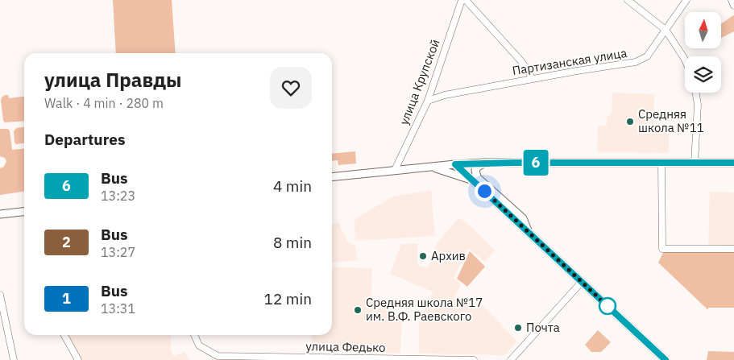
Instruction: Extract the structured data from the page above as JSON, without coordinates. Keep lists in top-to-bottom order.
{
  "streets": {
    "street": ["Партизанская улица", "улица Крупской", "улица Федько"]
  },
  "crossings": [
    ["Партизанская улица", "улица Крупской"]
  ],
  "places": [
    "Средняя школа №11",
    "Архив",
    "Средняя школа №17 им. В.Ф. Раевского",
    "Почта"
  ],
  "lines": ["bus line 6"],
  "north": "top",
  "page": {
    "on_map": "6",
    "heading": [
      ["улица Правды", "Walk · 4 min · 280 m"],
      "Departures"
    ],
    "list": [
      {
        "mark": "6",
        "name": "Bus",
        "note": "13:23",
        "value": "4 min"
      },
      {
        "mark": "2",
        "name": "Bus",
        "note": "13:27",
        "value": "8 min"
      },
      {
        "mark": "1",
        "name": "Bus",
        "note": "13:31",
        "value": "12 min"
      }
    ]
  }
}
